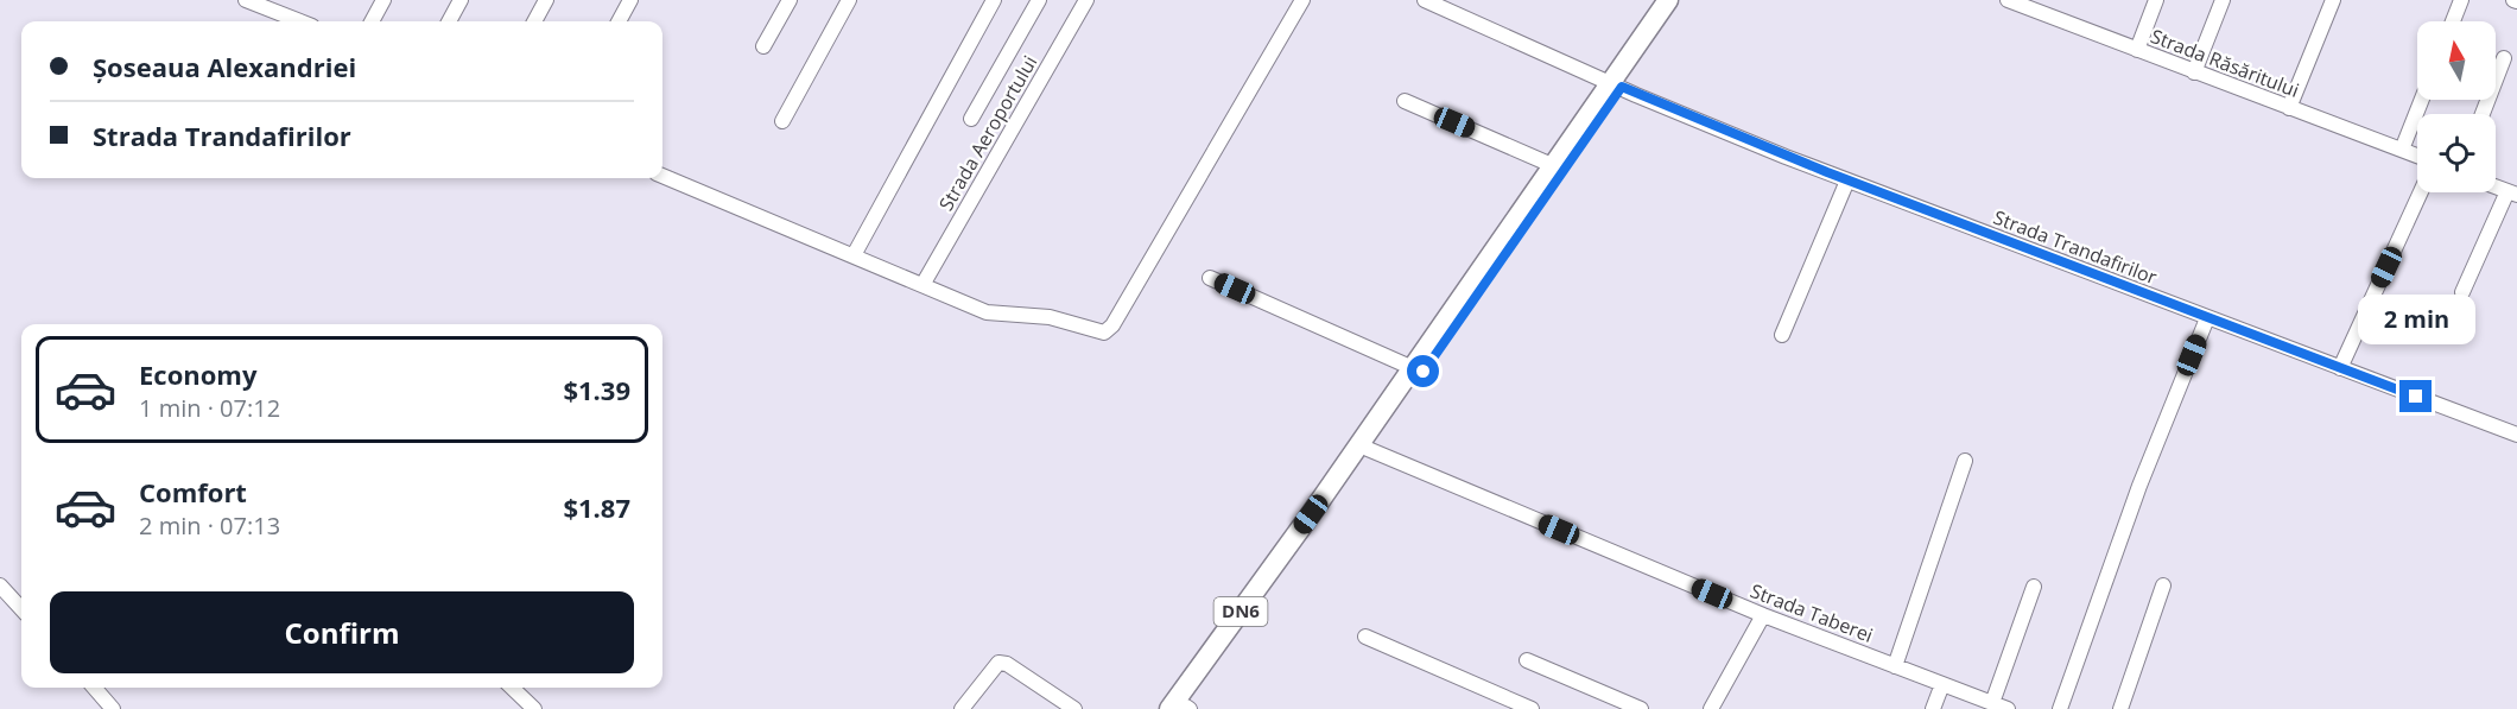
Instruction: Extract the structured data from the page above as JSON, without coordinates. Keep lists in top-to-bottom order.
{
  "streets": {
    "highway": ["DN6"],
    "street": [
      "Strada Răsăritului",
      "Strada Aeroportului",
      "Strada Trandafirilor",
      "Strada Taberei"
    ]
  },
  "crossings": [
    ["Strada Trandafirilor", "DN6"],
    ["DN6", "Strada Taberei"]
  ],
  "north": "top",
  "page": {
    "banner": ["Șoseaua Alexandriei", "Strada Trandafirilor"],
    "bubble": "2 min",
    "list": [
      {
        "name": "Economy",
        "note": "1 min · 07:12",
        "value": "$1.39"
      },
      {
        "name": "Comfort",
        "note": "2 min · 07:13",
        "value": "$1.87"
      }
    ],
    "buttons": "Confirm"
  }
}
